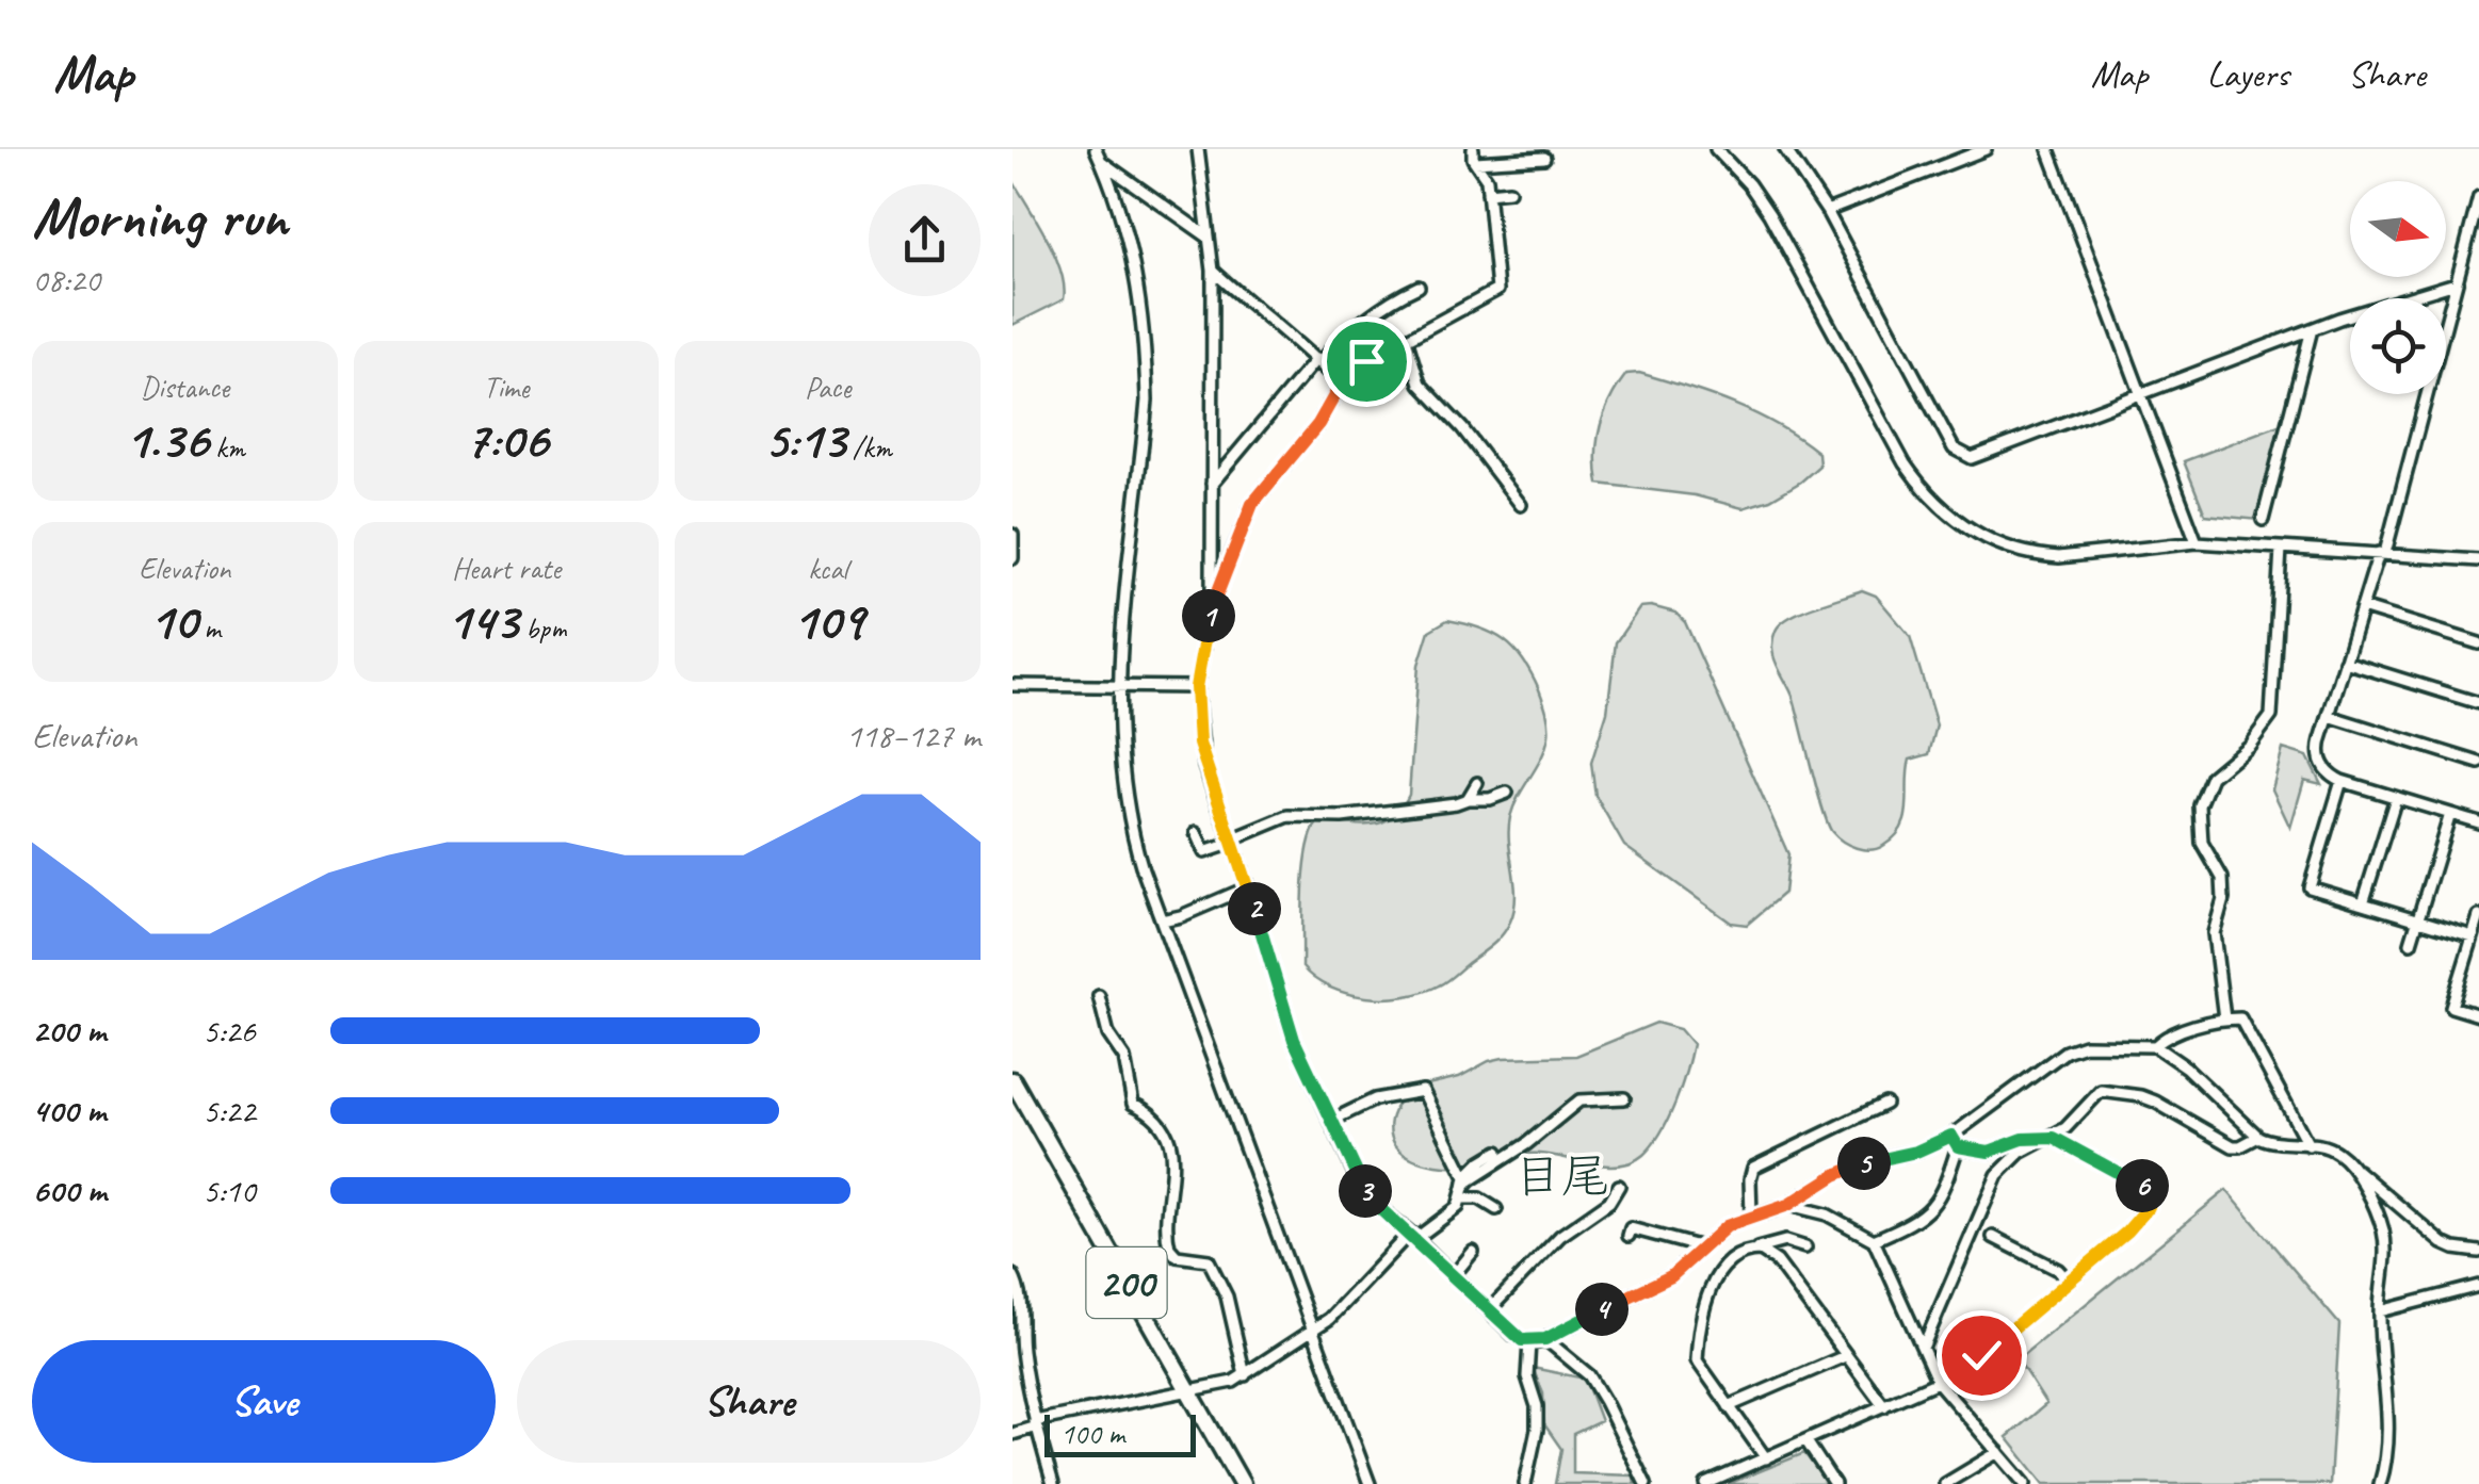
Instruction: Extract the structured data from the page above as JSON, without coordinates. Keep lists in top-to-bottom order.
{
  "streets": {
    "highway": ["200"]
  },
  "districts": ["目尾"],
  "scale_bar": "100 m",
  "north": "right",
  "page": {
    "header": "Map",
    "nav": ["Map", "Layers", "Share"],
    "heading": ["Morning run", "08:20"],
    "stats": [
      ["Distance", "1.36 km"],
      ["Time", "7:06"],
      ["Pace", "5:13 /km"],
      ["Elevation", "10 m"],
      ["Heart rate", "143 bpm"],
      ["kcal", "109"]
    ],
    "pins": [
      "1",
      "2",
      "5",
      "6",
      "3",
      "4"
    ],
    "chart": ["Elevation", "118–127 m"],
    "list": [
      {
        "name": "200 m",
        "note": "5:26"
      },
      {
        "name": "400 m",
        "note": "5:22"
      },
      {
        "name": "600 m",
        "note": "5:10"
      }
    ],
    "buttons": ["Save", "Share"],
    "scale": "100 m"
  }
}
